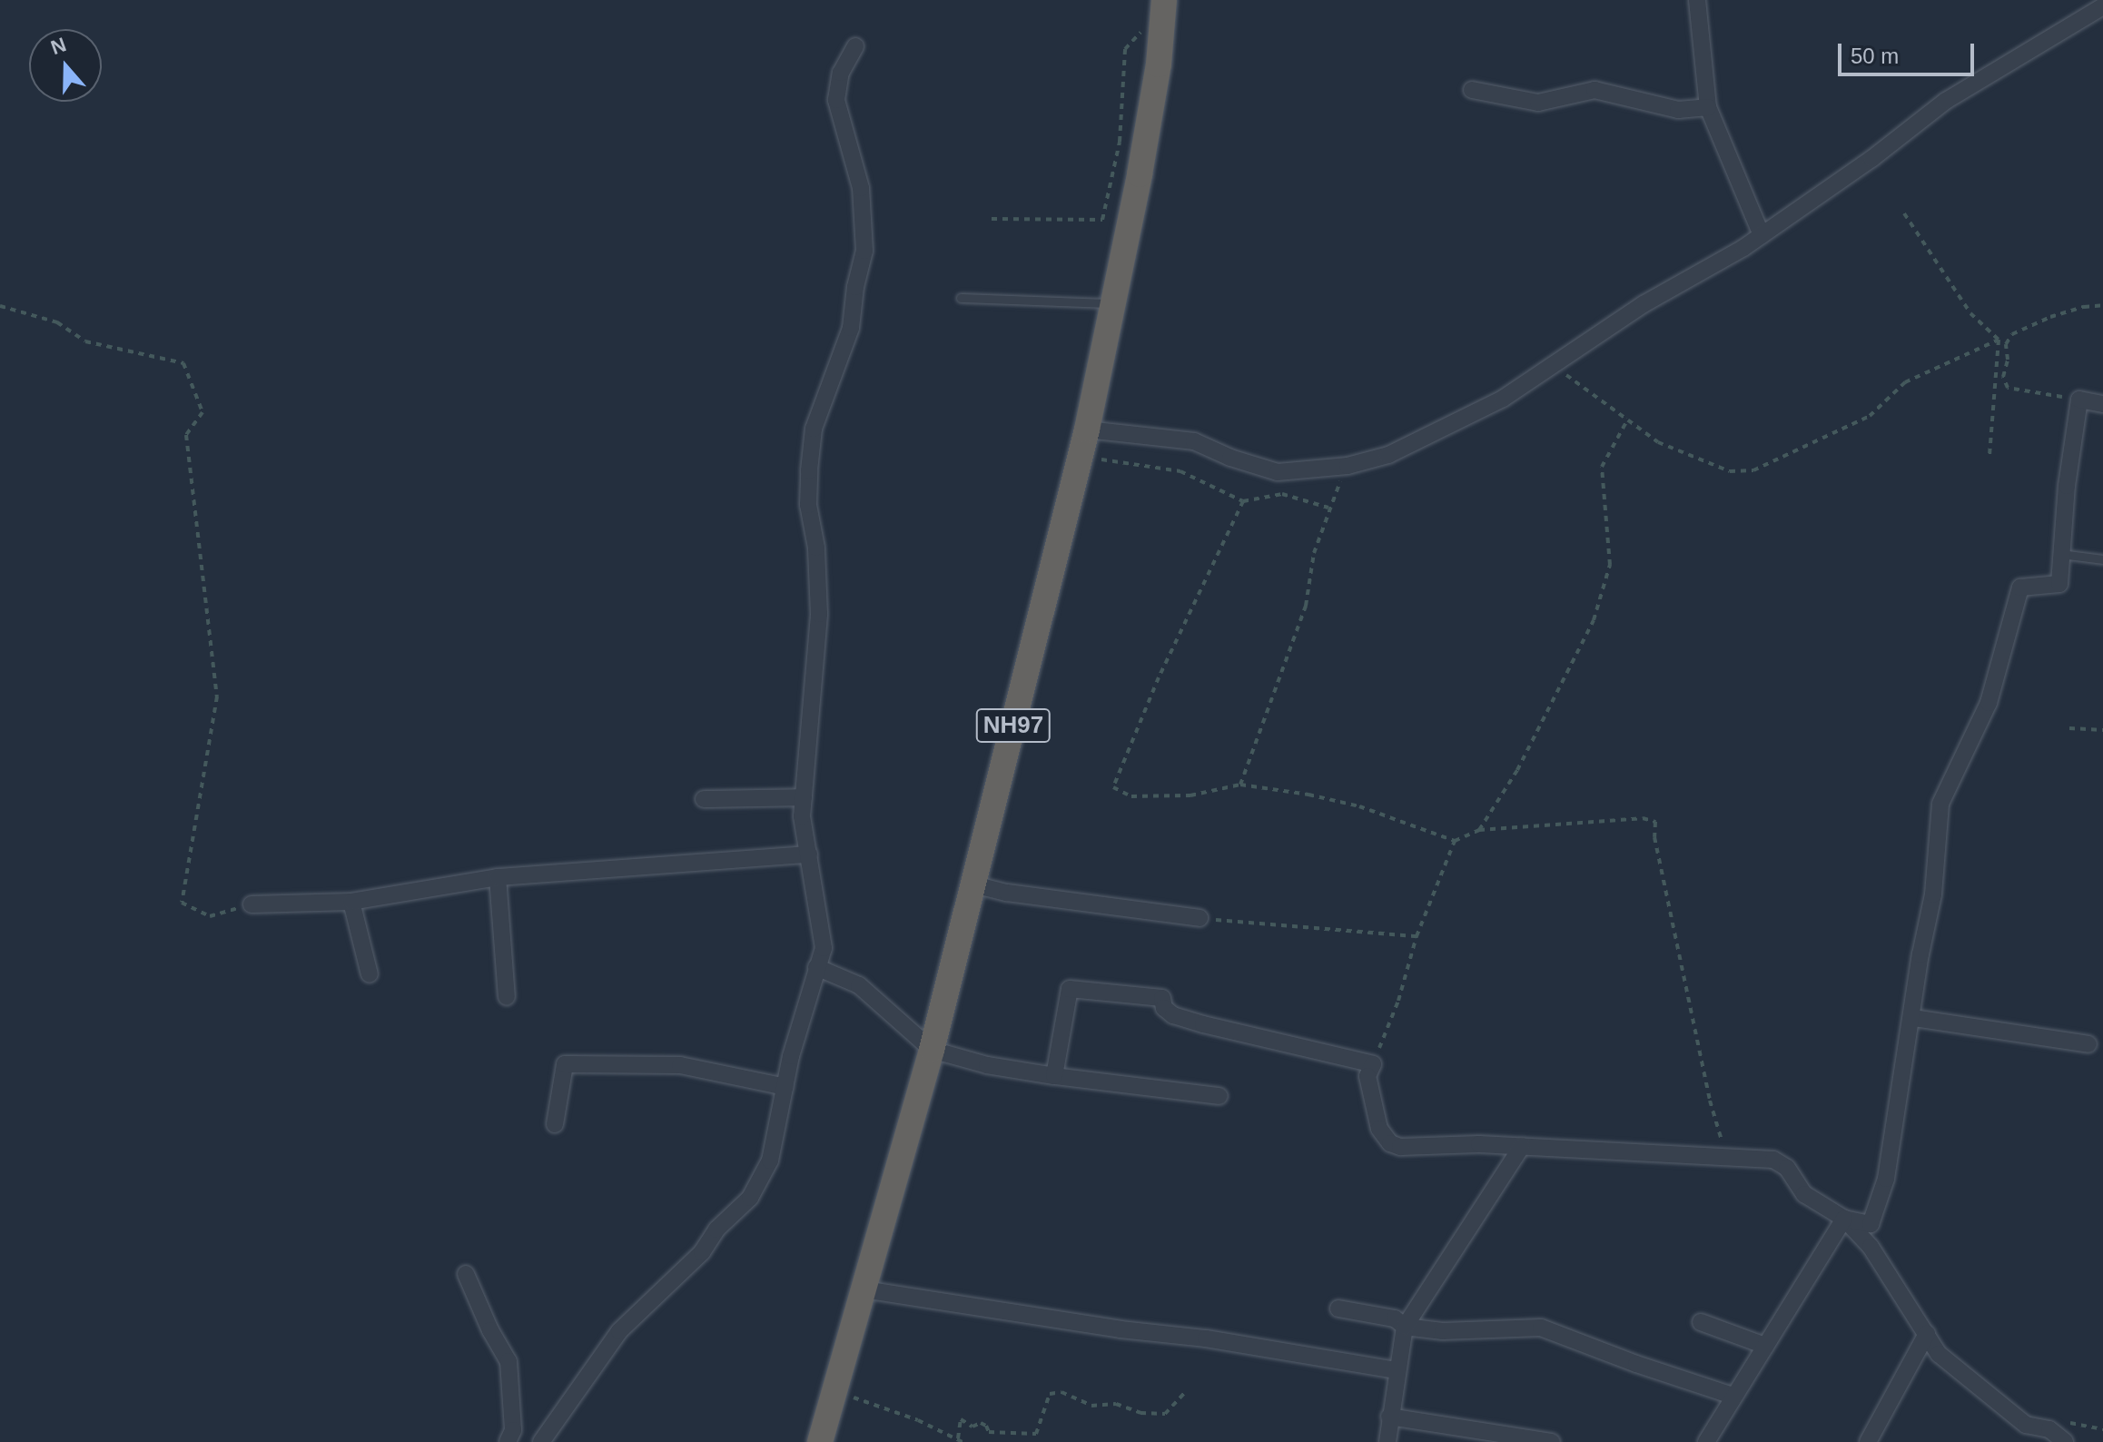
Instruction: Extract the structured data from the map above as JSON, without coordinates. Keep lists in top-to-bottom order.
{
  "streets": {
    "highway": ["NH97"]
  },
  "scale_bar": "50 m",
  "north": "top"
}
